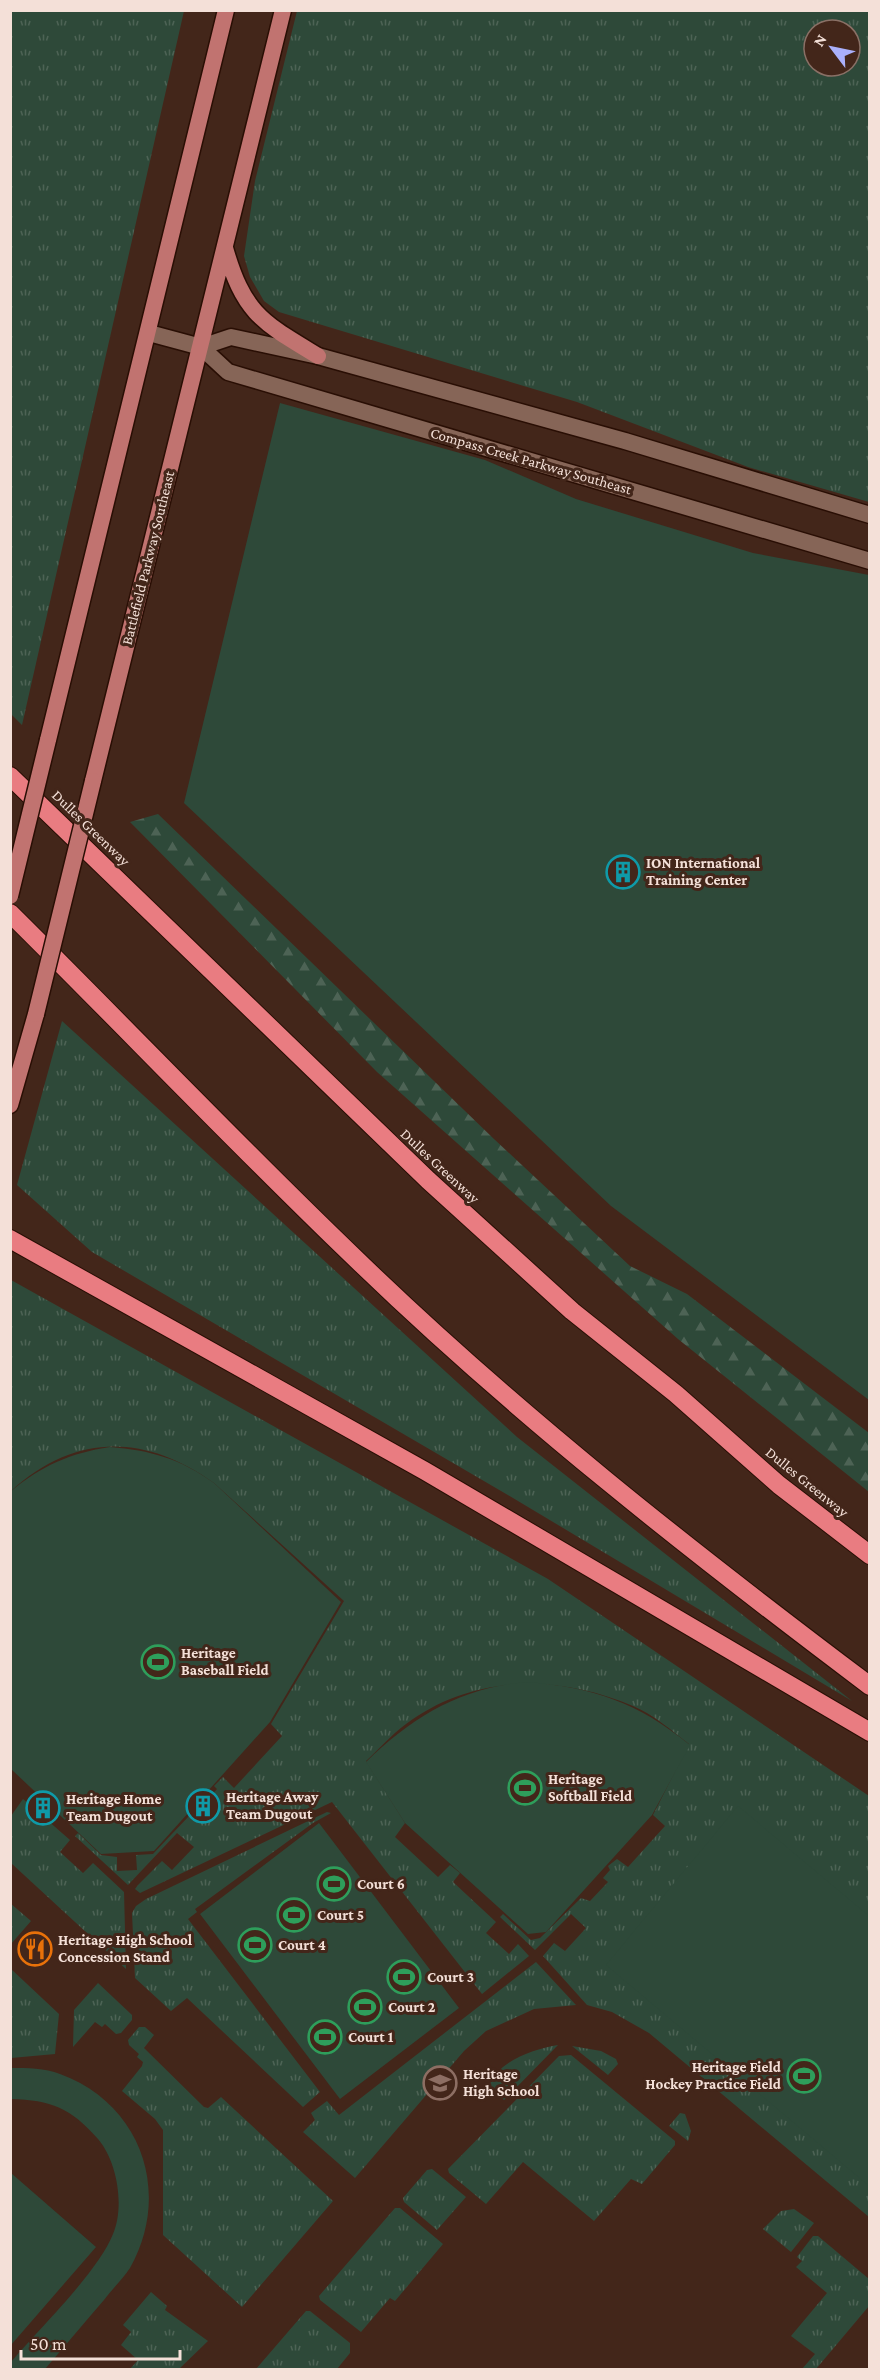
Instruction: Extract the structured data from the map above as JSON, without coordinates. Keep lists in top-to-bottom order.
{
  "streets": {
    "highway": ["Dulles Greenway"],
    "main road": ["Battlefield Parkway Southeast"],
    "street": ["Compass Creek Parkway Southeast"]
  },
  "crossings": [
    ["Compass Creek Parkway Southeast", "Battlefield Parkway Southeast"]
  ],
  "places": {
    "building": ["ION International Training Center", "Heritage Away Team Dugout", "Heritage Home Team Dugout"],
    "sports": [
      "Heritage Baseball Field",
      "Heritage Softball Field",
      "Court 6",
      "Court 5",
      "Court 4",
      "Court 3",
      "Court 2",
      "Court 1",
      "Heritage Field Hockey Practice Field"
    ],
    "restaurant": ["Heritage High School Concession Stand"],
    "school or university": ["Heritage High School"]
  },
  "scale_bar": "50 m",
  "north": "top left"
}
